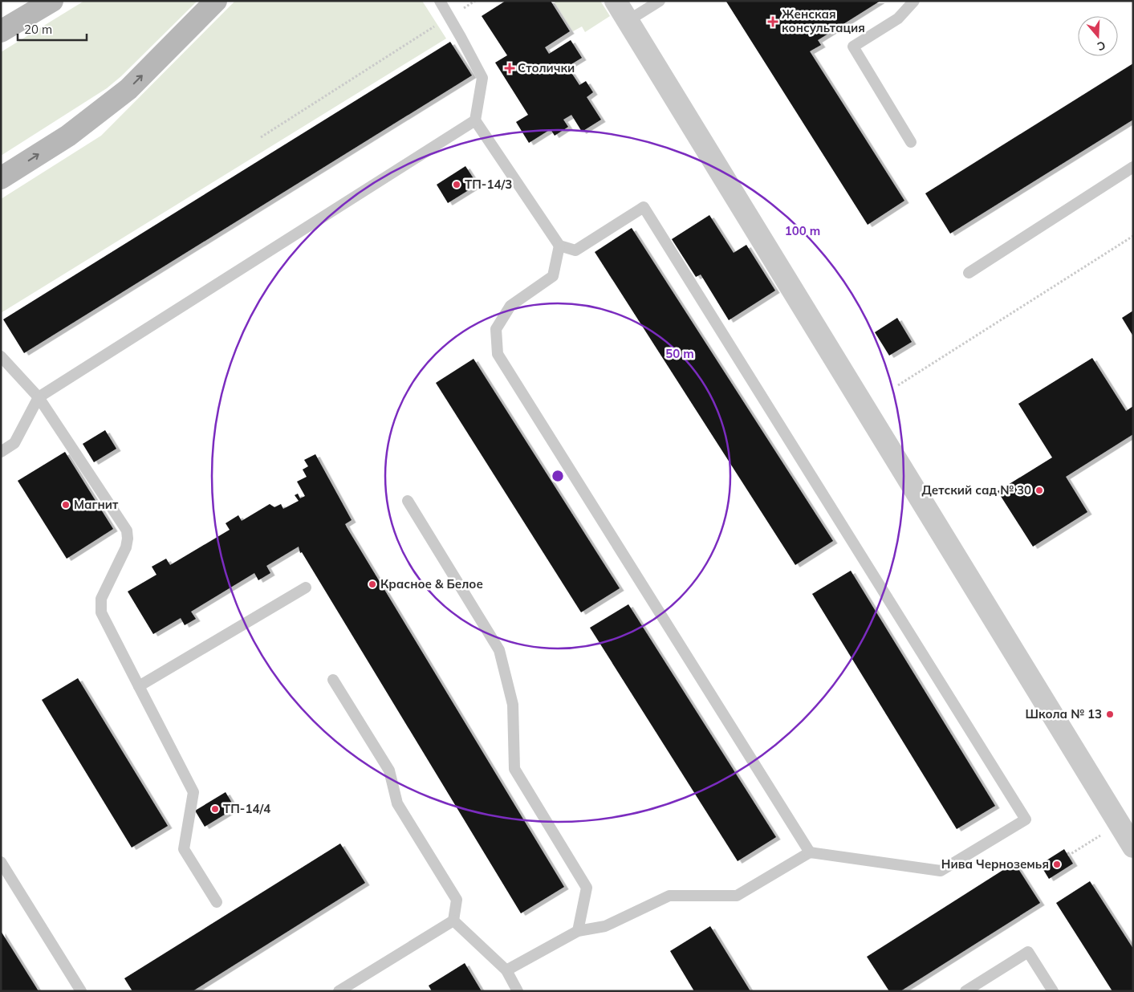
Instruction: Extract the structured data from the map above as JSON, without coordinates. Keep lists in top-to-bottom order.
{
  "places": {
    "health": ["Женская консультация", "Столички"],
    "other": [
      "ТП-14/3",
      "Детский сад № 30",
      "Магнит",
      "Красное & Белое",
      "Школа № 13",
      "ТП-14/4",
      "Нива Черноземья"
    ]
  },
  "scale_bar": "20 m",
  "north": "bottom",
  "rings": ["100 m", "50 m"]
}
